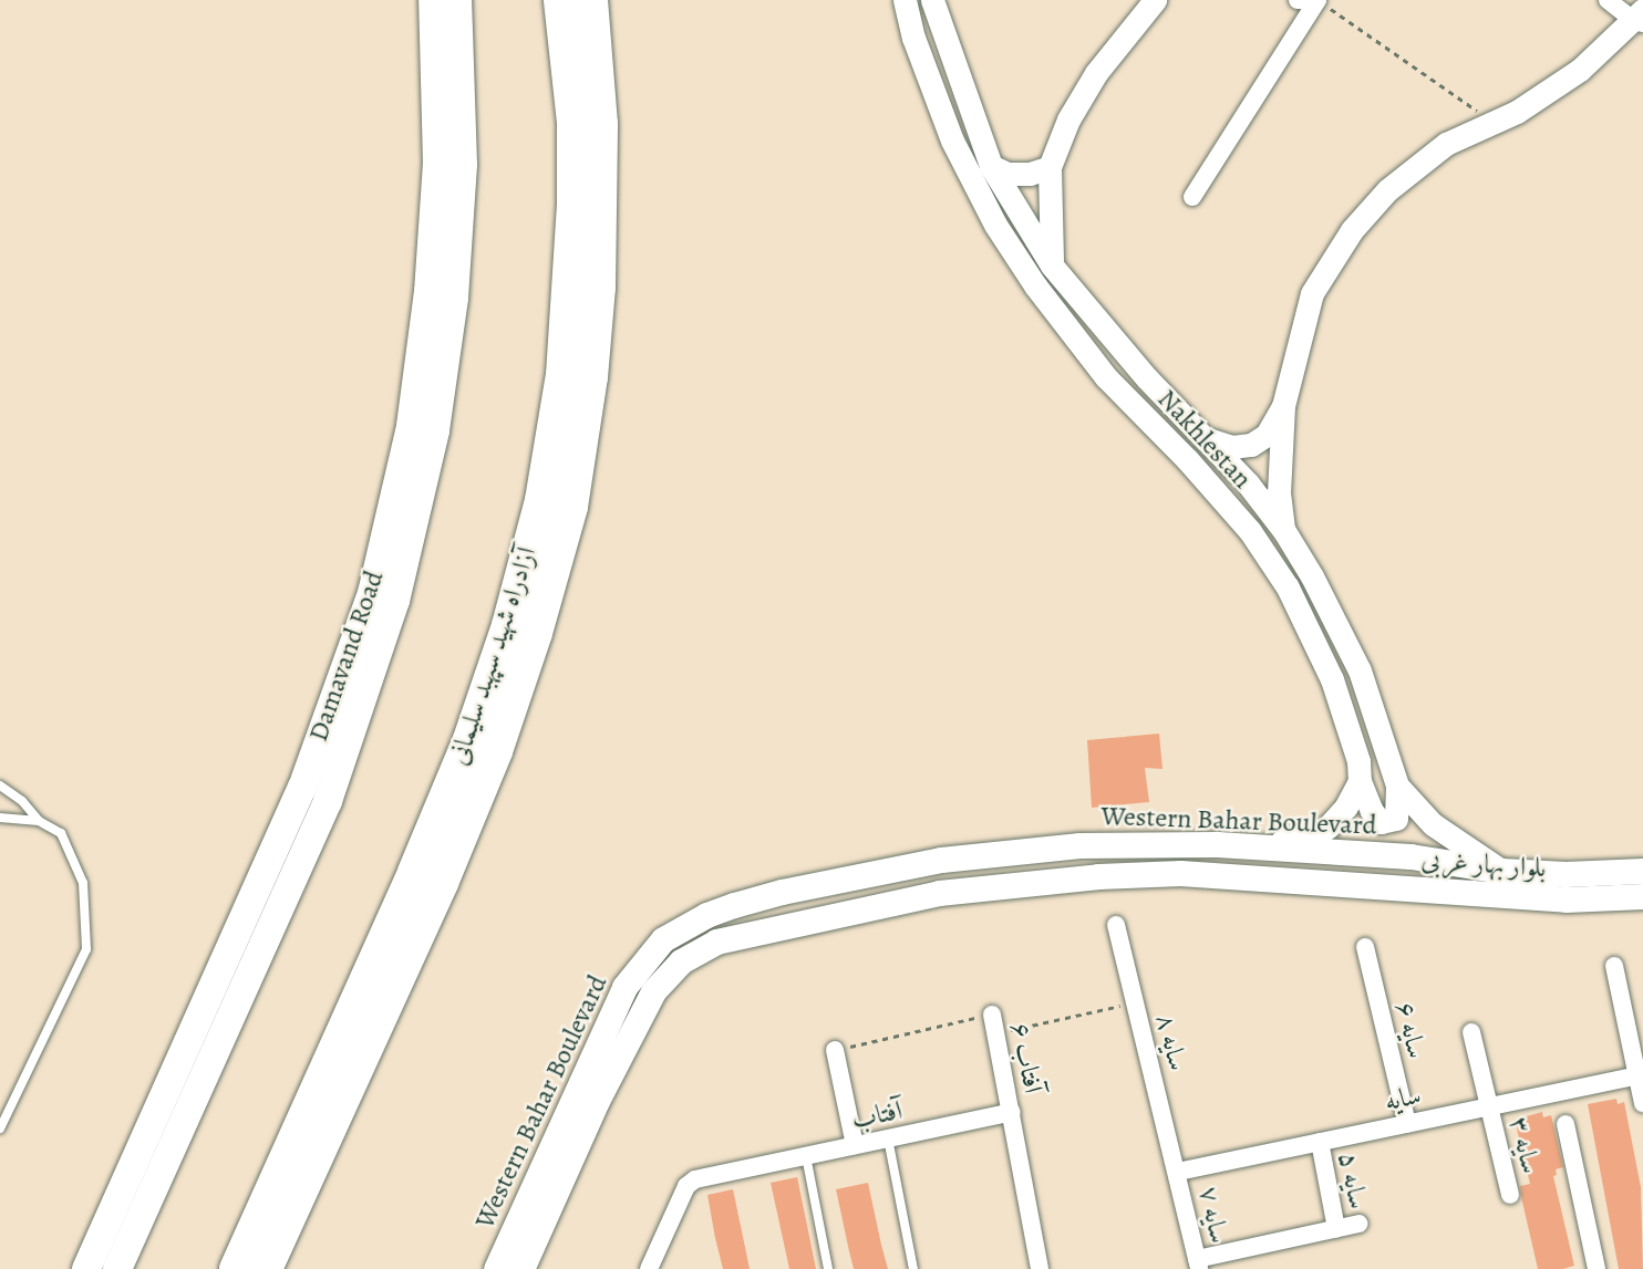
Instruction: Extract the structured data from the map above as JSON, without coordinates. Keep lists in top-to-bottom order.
{
  "streets": {
    "highway": ["Damavand Road", "آزادراه شهید سپهبد سلیمانی"],
    "main road": ["Western Bahar Boulevard", "بلوار بهار غربی"],
    "street": [
      "Nakhlestan",
      "سایه ۶",
      "سایه ۸",
      "آفتاب ۶",
      "سایه",
      "آفتاب",
      "سایه ۳",
      "سایه ۵",
      "سایه ۷"
    ]
  },
  "crossings": [
    ["Nakhlestan", "Western Bahar Boulevard"],
    ["Nakhlestan", "بلوار بهار غربی"],
    ["Western Bahar Boulevard", "بلوار بهار غربی"],
    ["سایه ۶", "سایه"],
    ["سایه ۸", "سایه"],
    ["سایه ۸", "سایه ۷"],
    ["آفتاب ۶", "آفتاب"],
    ["سایه", "سایه ۳"],
    ["سایه", "سایه ۵"],
    ["سایه", "سایه ۷"]
  ]
}
